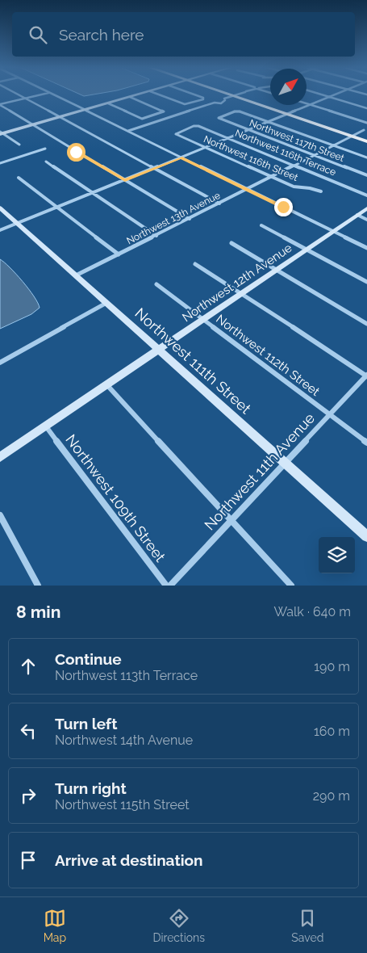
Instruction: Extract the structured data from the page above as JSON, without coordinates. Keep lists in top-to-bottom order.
{
  "streets": {
    "street": [
      "Northwest 117th Street",
      "Northwest 116th Terrace",
      "Northwest 116th Street",
      "Northwest 13th Avenue",
      "Northwest 12th Avenue",
      "Northwest 112th Street",
      "Northwest 111th Street",
      "Northwest 11th Avenue",
      "Northwest 109th Street"
    ]
  },
  "crossings": [
    ["Northwest 117th Street", "Northwest 13th Avenue"],
    ["Northwest 116th Terrace", "Northwest 116th Street"],
    ["Northwest 116th Terrace", "Northwest 13th Avenue"],
    ["Northwest 116th Street", "Northwest 13th Avenue"],
    ["Northwest 13th Avenue", "Northwest 111th Street"],
    ["Northwest 12th Avenue", "Northwest 112th Street"],
    ["Northwest 12th Avenue", "Northwest 111th Street"],
    ["Northwest 12th Avenue", "Northwest 109th Street"],
    ["Northwest 112th Street", "Northwest 11th Avenue"],
    ["Northwest 111th Street", "Northwest 11th Avenue"]
  ],
  "north": "top right",
  "page": {
    "search": "Search here",
    "heading": ["8 min", "Walk · 640 m"],
    "list": [
      ["Continue", "Northwest 113th Terrace", "190 m"],
      ["Turn left", "Northwest 14th Avenue", "160 m"],
      ["Turn right", "Northwest 115th Street", "290 m"],
      "Arrive at destination"
    ],
    "nav": ["Map", "Directions", "Saved"]
  }
}
